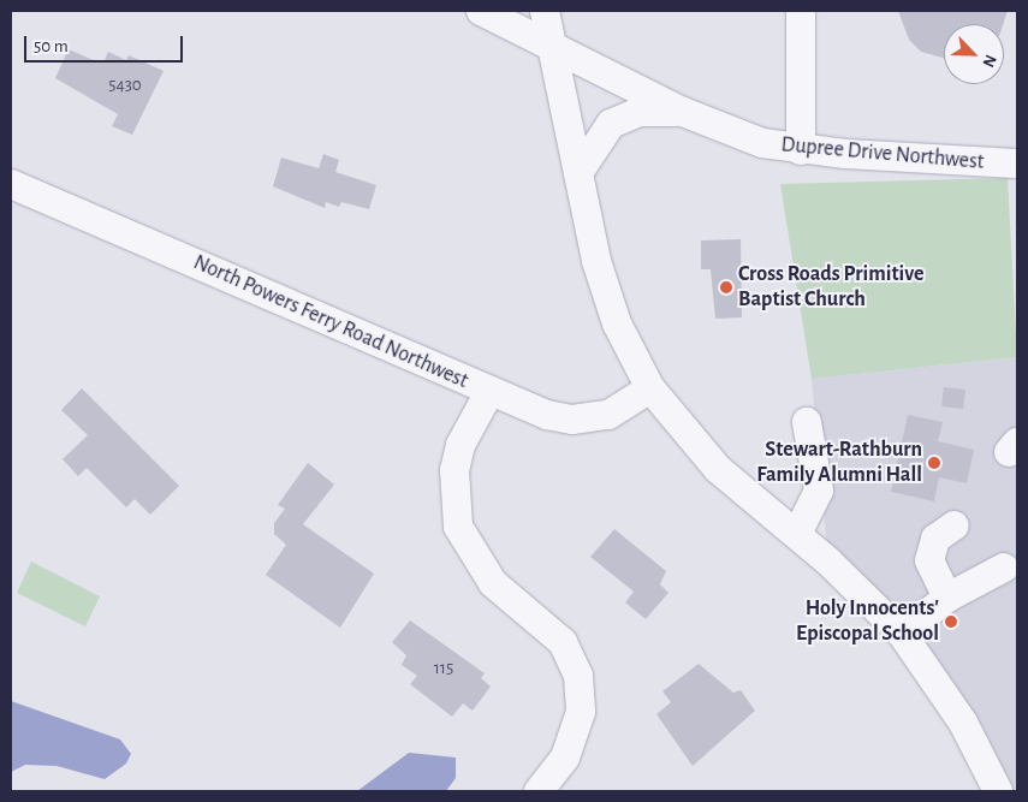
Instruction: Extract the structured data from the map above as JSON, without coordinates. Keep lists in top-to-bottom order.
{
  "streets": {
    "street": ["Dupree Drive Northwest", "North Powers Ferry Road Northwest"]
  },
  "places": ["Cross Roads Primitive Baptist Church", "Stewart-Rathburn Family Alumni Hall", "Holy Innocents' Episcopal School"],
  "house_numbers": ["5430", "115"],
  "scale_bar": "50 m",
  "north": "bottom right"
}
